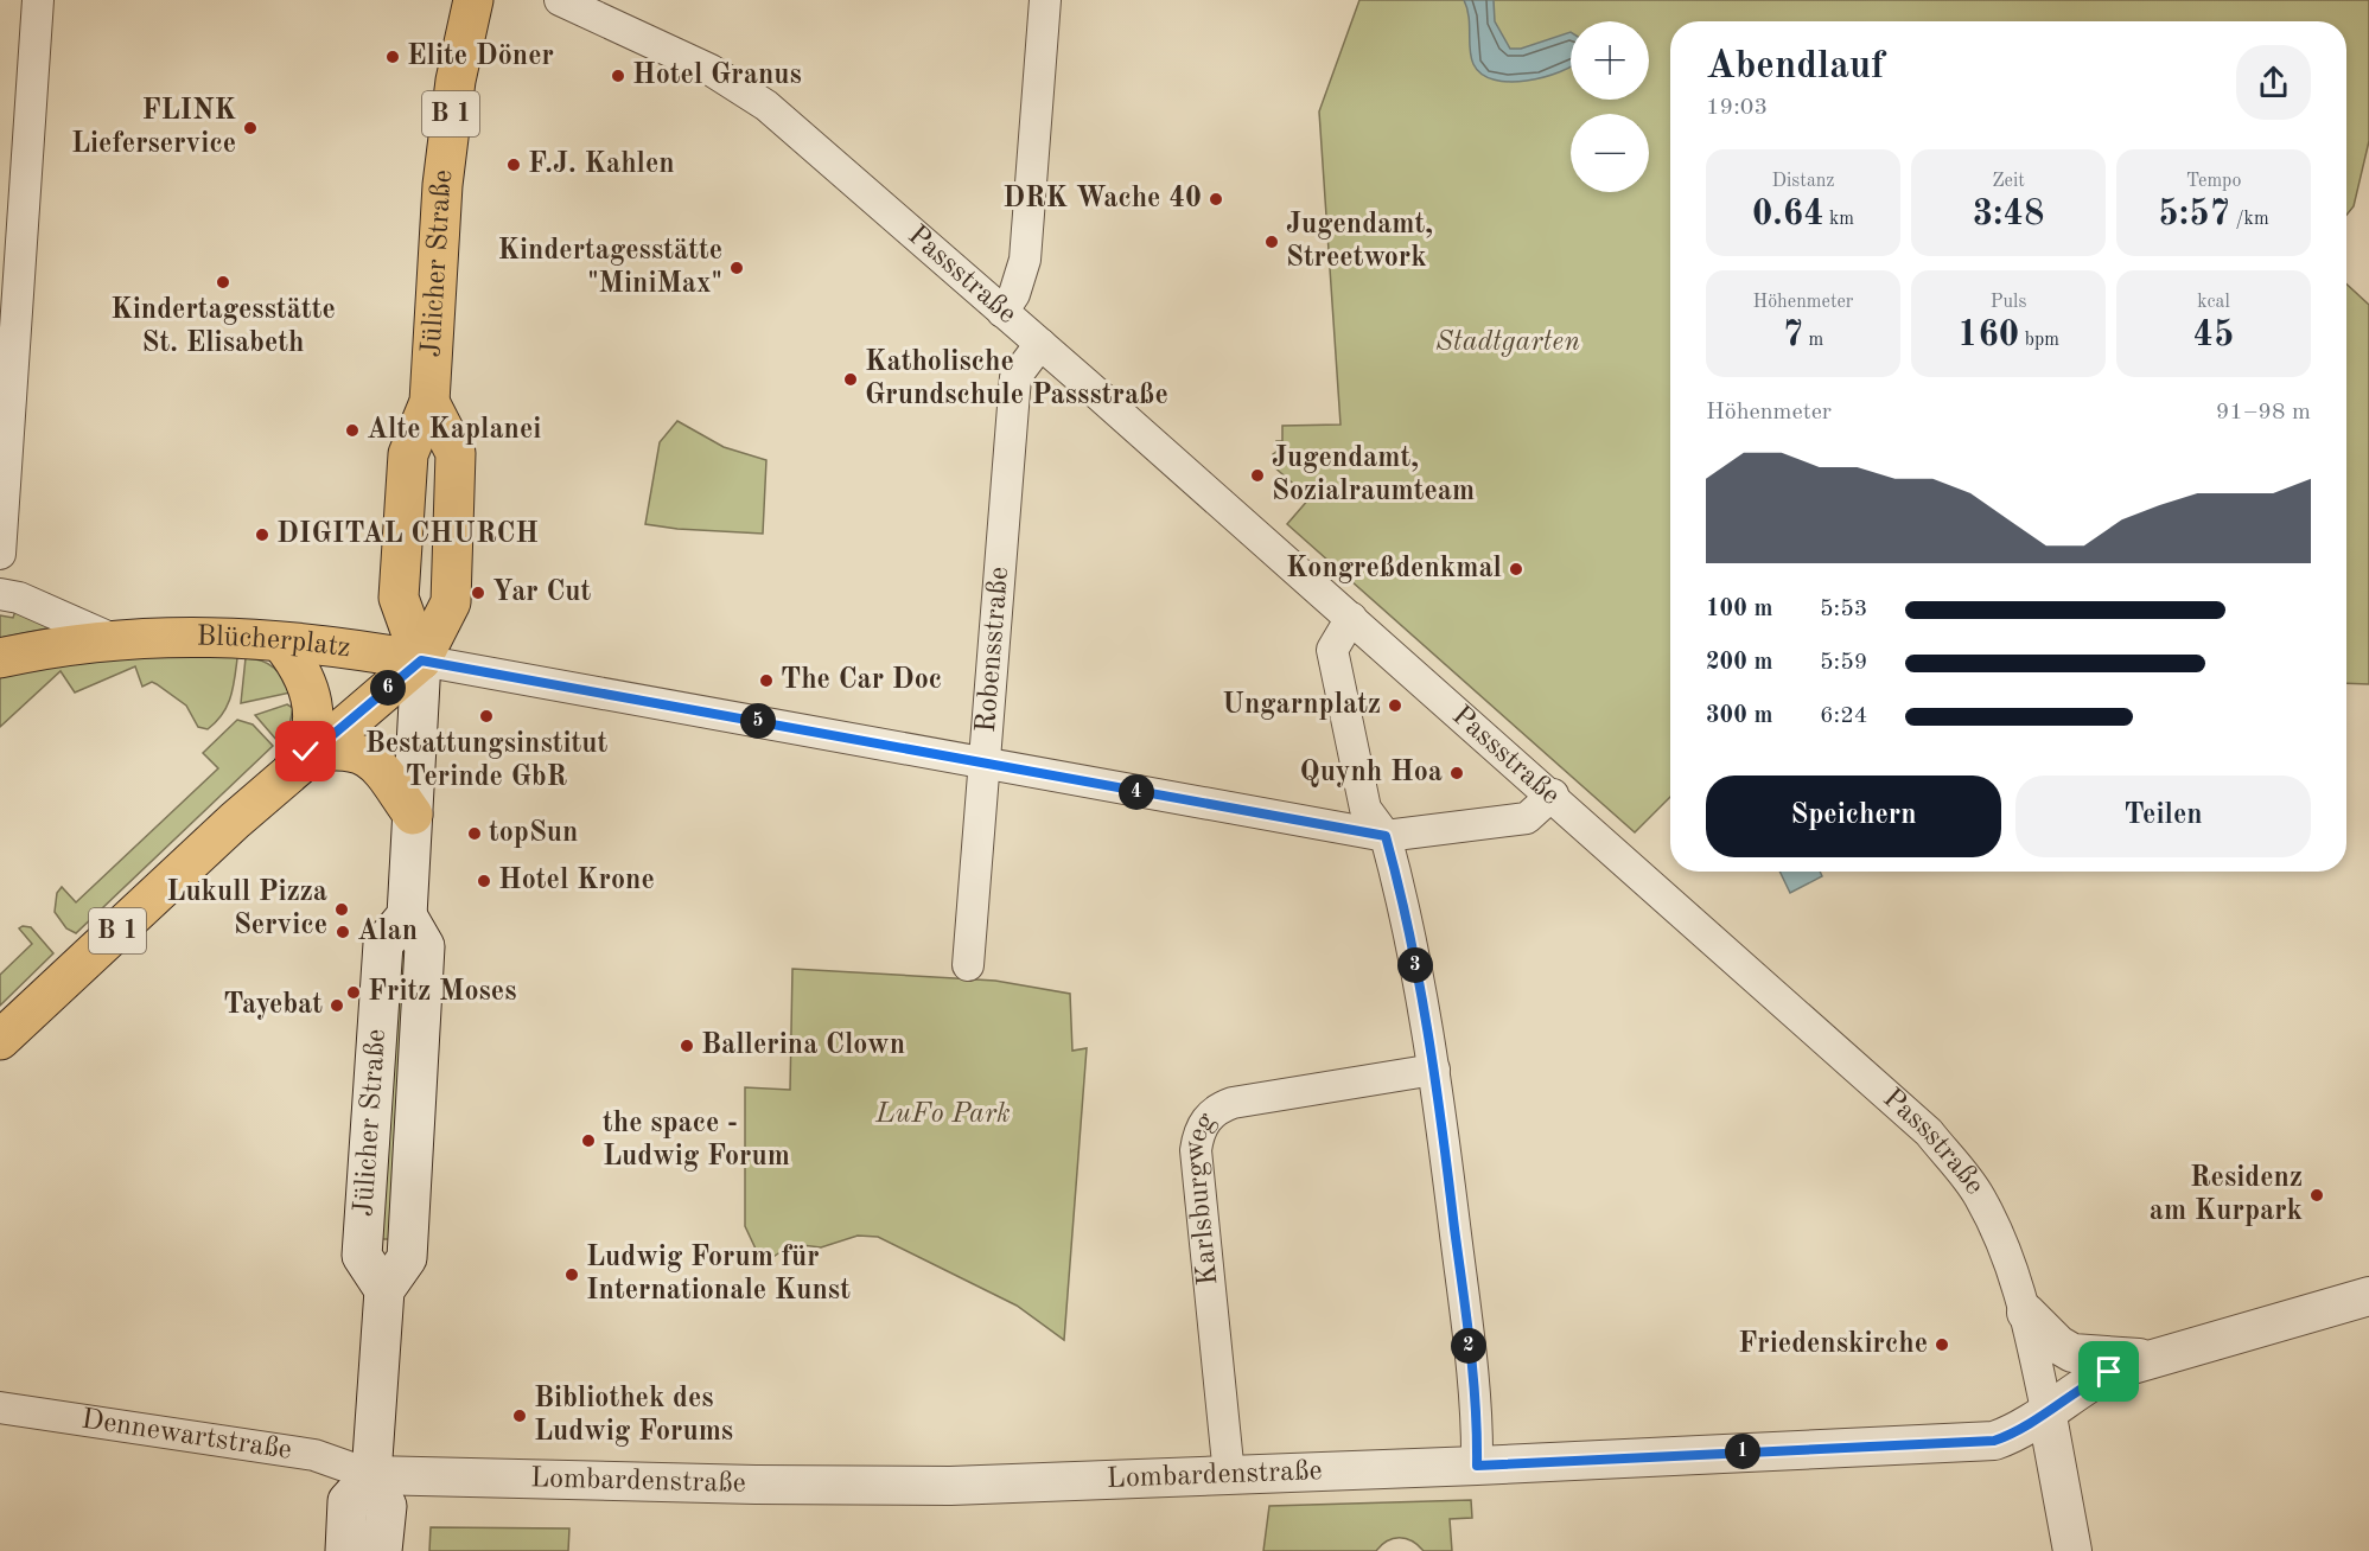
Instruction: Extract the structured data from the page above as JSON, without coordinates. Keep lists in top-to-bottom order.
{
  "streets": {
    "main road": ["B 1", "Jülicher Straße", "Blücherplatz"],
    "street": [
      "Passstraße",
      "Robensstraße",
      "Karlsburgweg",
      "Dennewartstraße",
      "Lombardenstraße"
    ]
  },
  "crossings": [
    ["Jülicher Straße", "Blücherplatz"],
    ["Jülicher Straße", "Dennewartstraße"],
    ["Jülicher Straße", "Lombardenstraße"],
    ["Passstraße", "Robensstraße"],
    ["Passstraße", "Lombardenstraße"],
    ["Karlsburgweg", "Lombardenstraße"],
    ["Dennewartstraße", "Lombardenstraße"]
  ],
  "parks": ["Stadtgarten", "LuFo Park"],
  "places": [
    "Elite Döner",
    "Hotel Granus",
    "FLINK Lieferservice",
    "F.J. Kahlen",
    "DRK Wache 40",
    "Jugendamt, Streetwork",
    "Kindertagesstätte \"MiniMax\"",
    "Kindertagesstätte St. Elisabeth",
    "Katholische Grundschule Passstraße",
    "Alte Kaplanei",
    "Jugendamt, Sozialraumteam",
    "DIGITAL CHURCH",
    "Kongreßdenkmal",
    "Yar Cut",
    "The Car Doc",
    "Ungarnplatz",
    "Bestattungsinstitut Terinde GbR",
    "Quynh Hoa",
    "topSun",
    "Hotel Krone",
    "Lukull Pizza Service",
    "Alan",
    "Fritz Moses",
    "Tayebat",
    "Ballerina Clown",
    "the space - Ludwig Forum",
    "Residenz am Kurpark",
    "Ludwig Forum für Internationale Kunst",
    "Friedenskirche",
    "Bibliothek des Ludwig Forums"
  ],
  "page": {
    "map_buttons": ["+", "−"],
    "heading": ["Abendlauf", "19:03"],
    "stats": [
      ["Distanz", "0.64 km"],
      ["Zeit", "3:48"],
      ["Tempo", "5:57 /km"],
      ["Höhenmeter", "7 m"],
      ["Puls", "160 bpm"],
      ["kcal", "45"]
    ],
    "chart": ["Höhenmeter", "91–98 m"],
    "list": [
      {
        "name": "100 m",
        "note": "5:53"
      },
      {
        "name": "200 m",
        "note": "5:59"
      },
      {
        "name": "300 m",
        "note": "6:24"
      }
    ],
    "pins": [
      "6",
      "5",
      "4",
      "3",
      "2",
      "1"
    ],
    "buttons": ["Speichern", "Teilen"]
  }
}
